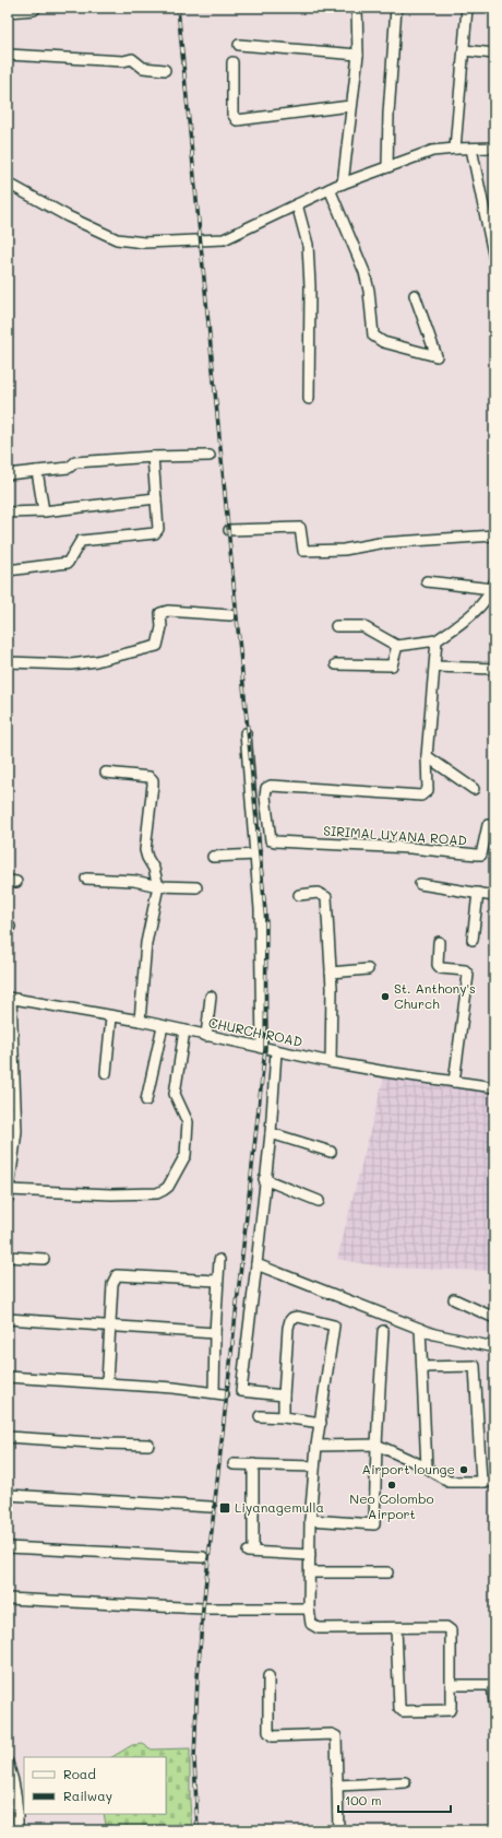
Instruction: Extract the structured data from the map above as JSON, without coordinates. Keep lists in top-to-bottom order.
{
  "streets": {
    "street": ["SIRIMAL UYANA ROAD", "CHURCH ROAD"]
  },
  "places": {
    "other": ["St. Anthony's Church", "Airport lounge", "Neo Colombo Airport"],
    "transit": ["Liyanagemulla"]
  },
  "legend": ["Road", "Railway"],
  "scale_bar": "100 m"
}
